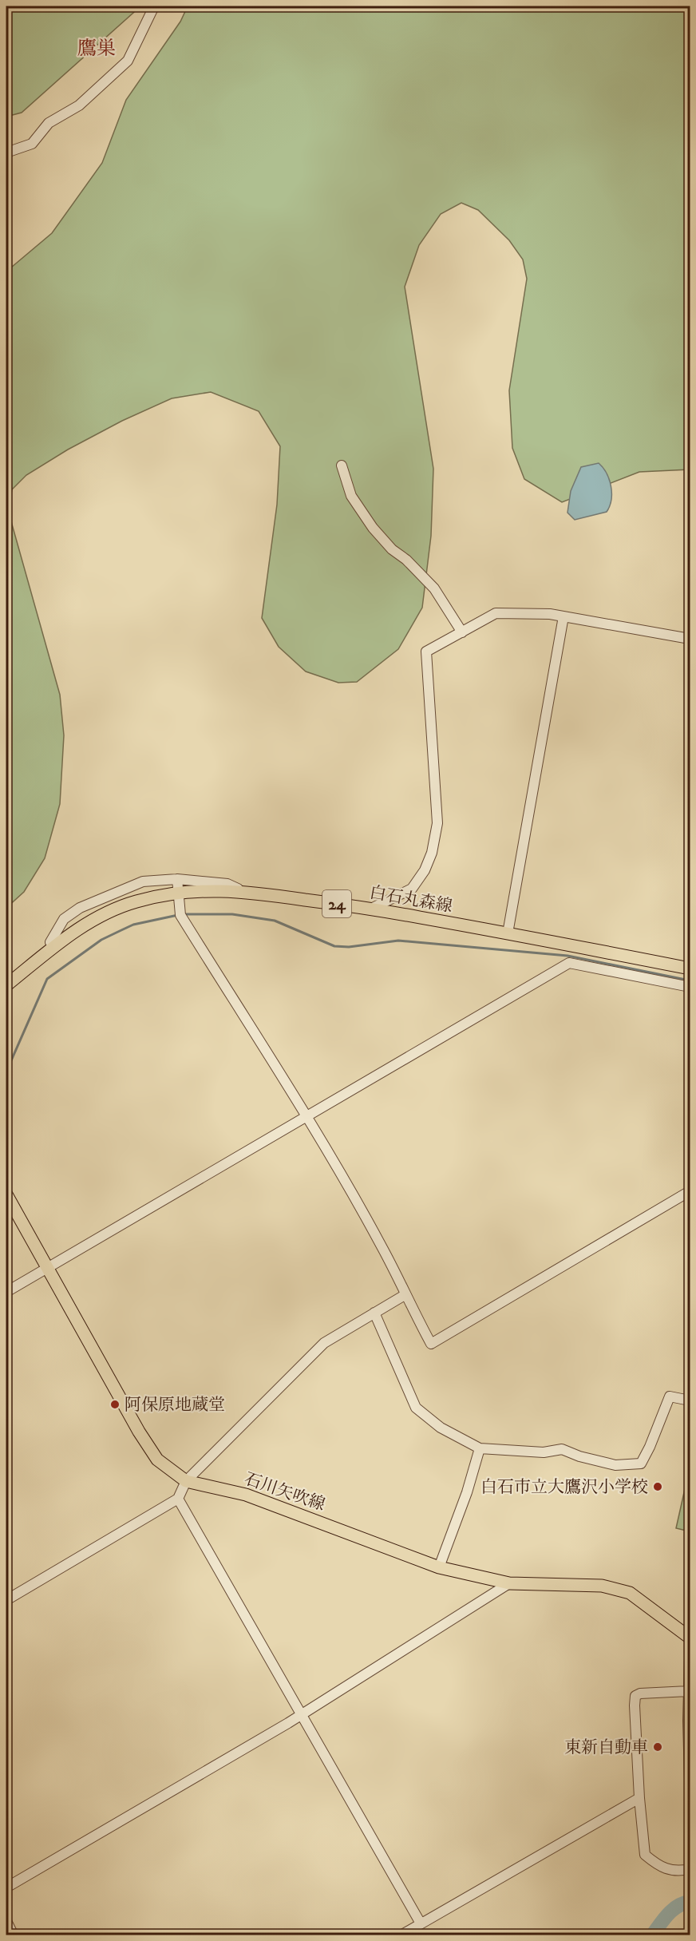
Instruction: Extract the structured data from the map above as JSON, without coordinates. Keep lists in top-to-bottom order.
{
  "streets": {
    "main road": ["白石丸森線", "24", "石川矢吹線"]
  },
  "districts": ["鷹巣"],
  "places": ["阿保原地蔵堂", "白石市立大鷹沢小学校", "東新自動車"]
}
